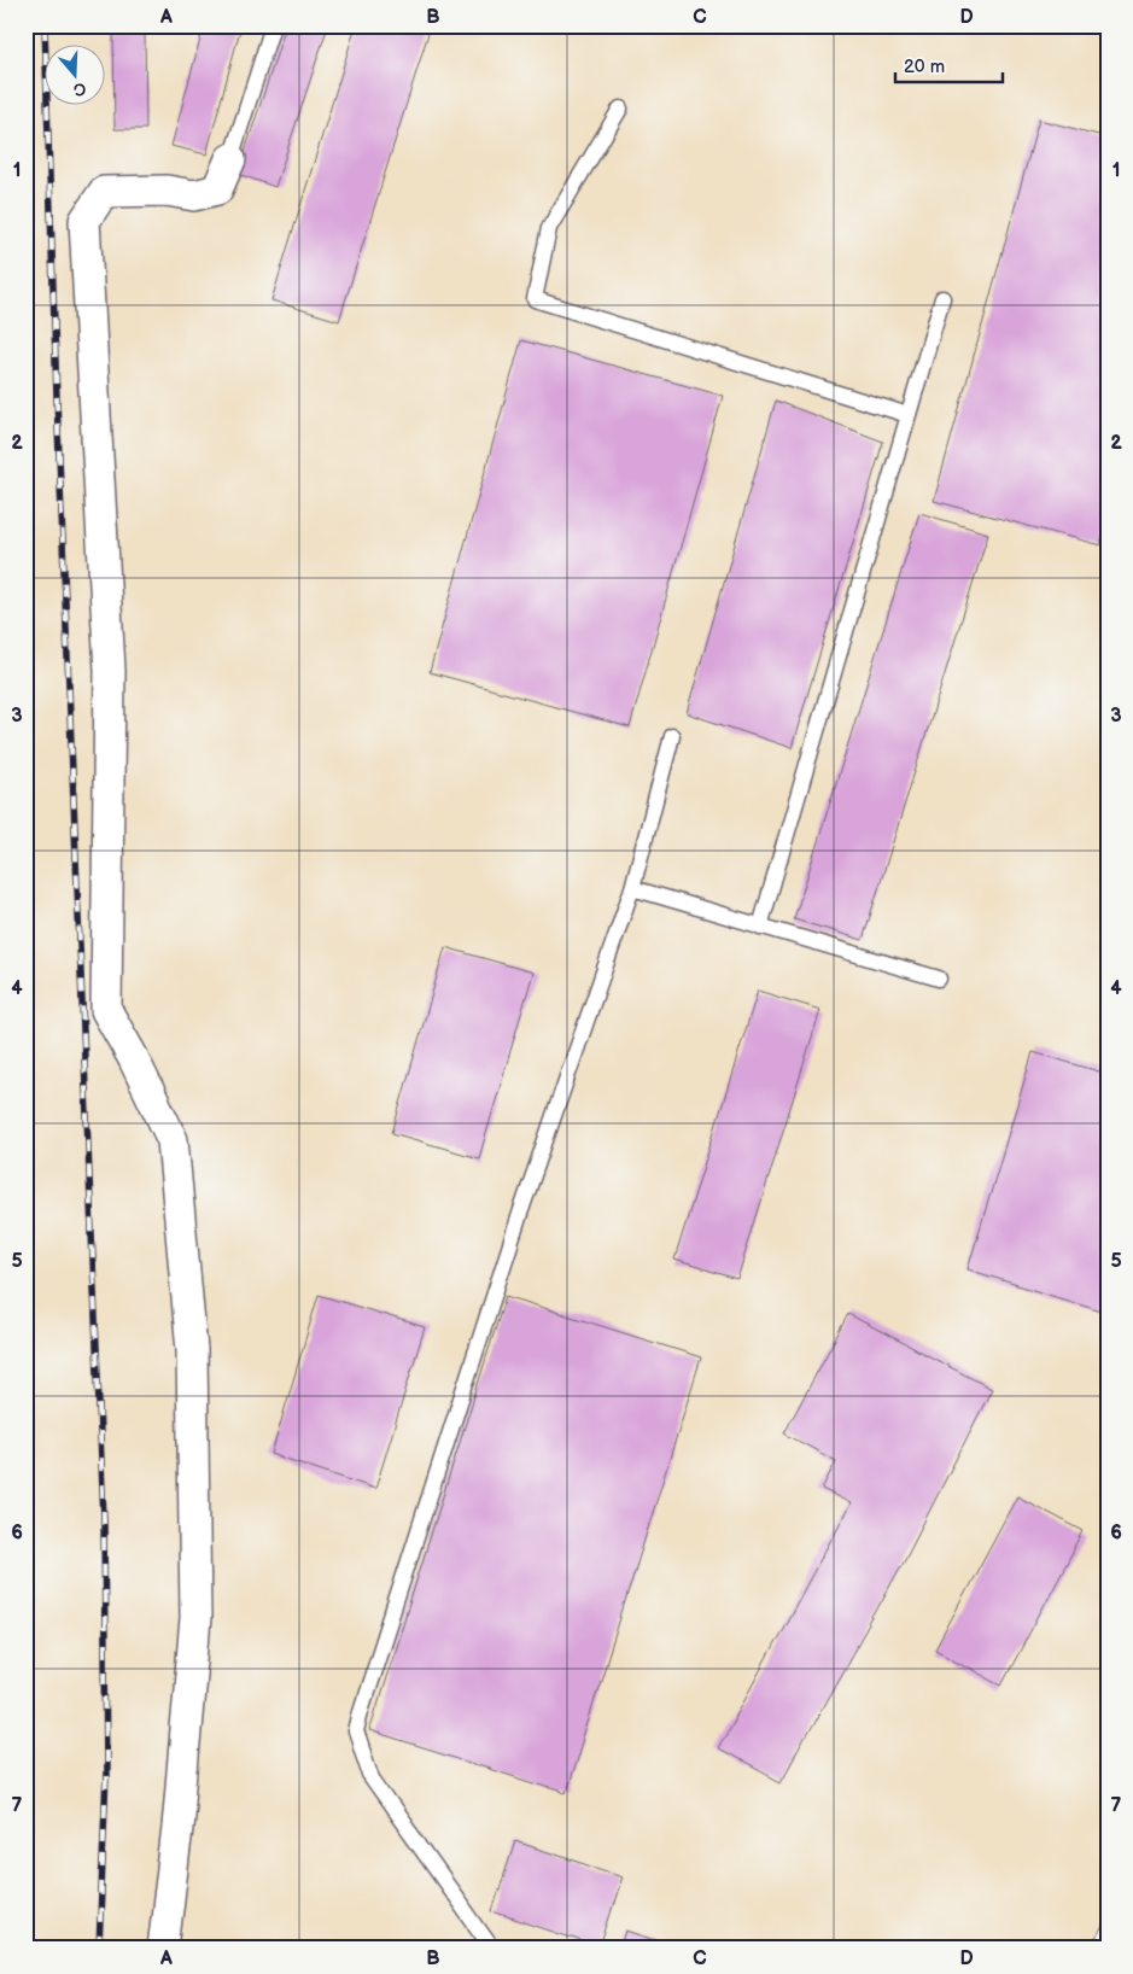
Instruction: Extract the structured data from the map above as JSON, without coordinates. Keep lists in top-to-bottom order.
{
  "scale_bar": "20 m",
  "north": "bottom",
  "grid": {
    "columns": [
      "A",
      "B",
      "C",
      "D"
    ],
    "rows": [
      "1",
      "2",
      "3",
      "4",
      "5",
      "6",
      "7"
    ]
  }
}
